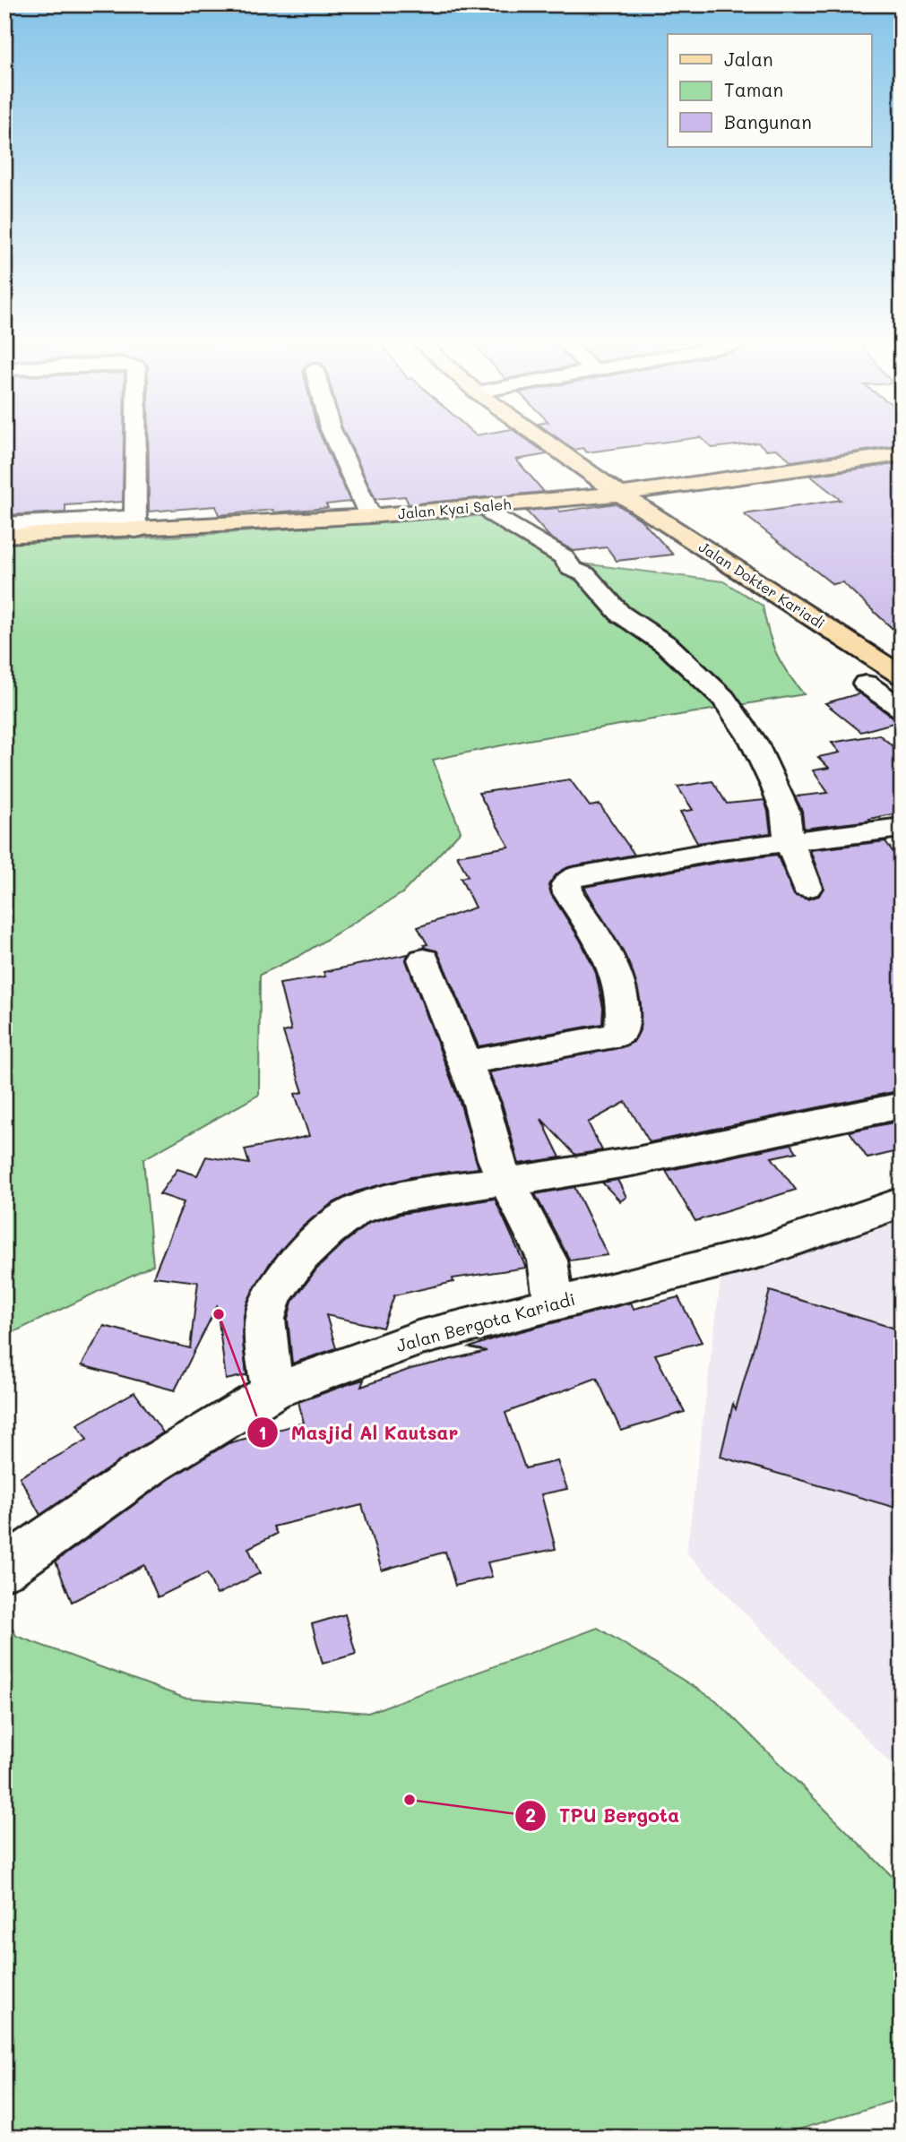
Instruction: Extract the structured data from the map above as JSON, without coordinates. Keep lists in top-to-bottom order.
{
  "streets": {
    "main road": ["Jalan Kyai Saleh", "Jalan Dokter Kariadi"],
    "street": ["Jalan Bergota Kariadi"]
  },
  "crossings": [
    ["Jalan Kyai Saleh", "Jalan Dokter Kariadi"]
  ],
  "places": ["Masjid Al Kautsar", "TPU Bergota"],
  "legend": ["Jalan", "Taman", "Bangunan"]
}
